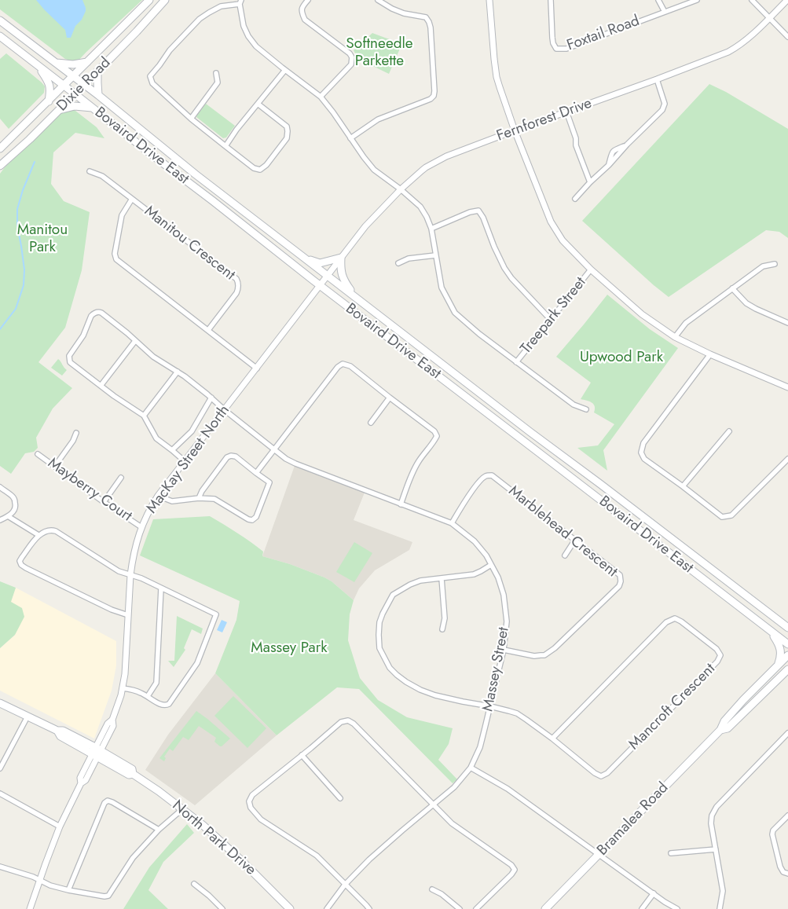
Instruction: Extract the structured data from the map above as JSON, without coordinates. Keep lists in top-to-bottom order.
{
  "streets": {
    "main road": [
      "Dixie Road",
      "Bovaird Drive East",
      "Bramalea Road",
      "North Park Drive"
    ],
    "street": [
      "Foxtail Road",
      "Fernforest Drive",
      "Manitou Crescent",
      "Treepark Street",
      "MacKay Street North",
      "Mayberry Court",
      "Marblehead Crescent",
      "Massey Street",
      "Mancroft Crescent"
    ]
  },
  "crossings": [
    ["Dixie Road", "Bovaird Drive East"],
    ["Fernforest Drive", "Bovaird Drive East"],
    ["Fernforest Drive", "MacKay Street North"],
    ["Bovaird Drive East", "MacKay Street North"],
    ["Manitou Crescent", "MacKay Street North"],
    ["MacKay Street North", "Mayberry Court"],
    ["MacKay Street North", "Massey Street"],
    ["MacKay Street North", "North Park Drive"],
    ["Marblehead Crescent", "Massey Street"],
    ["Marblehead Crescent", "Mancroft Crescent"],
    ["Massey Street", "Mancroft Crescent"]
  ],
  "parks": [
    "Softneedle Parkette",
    "Manitou Park",
    "Upwood Park",
    "Massey Park"
  ]
}
